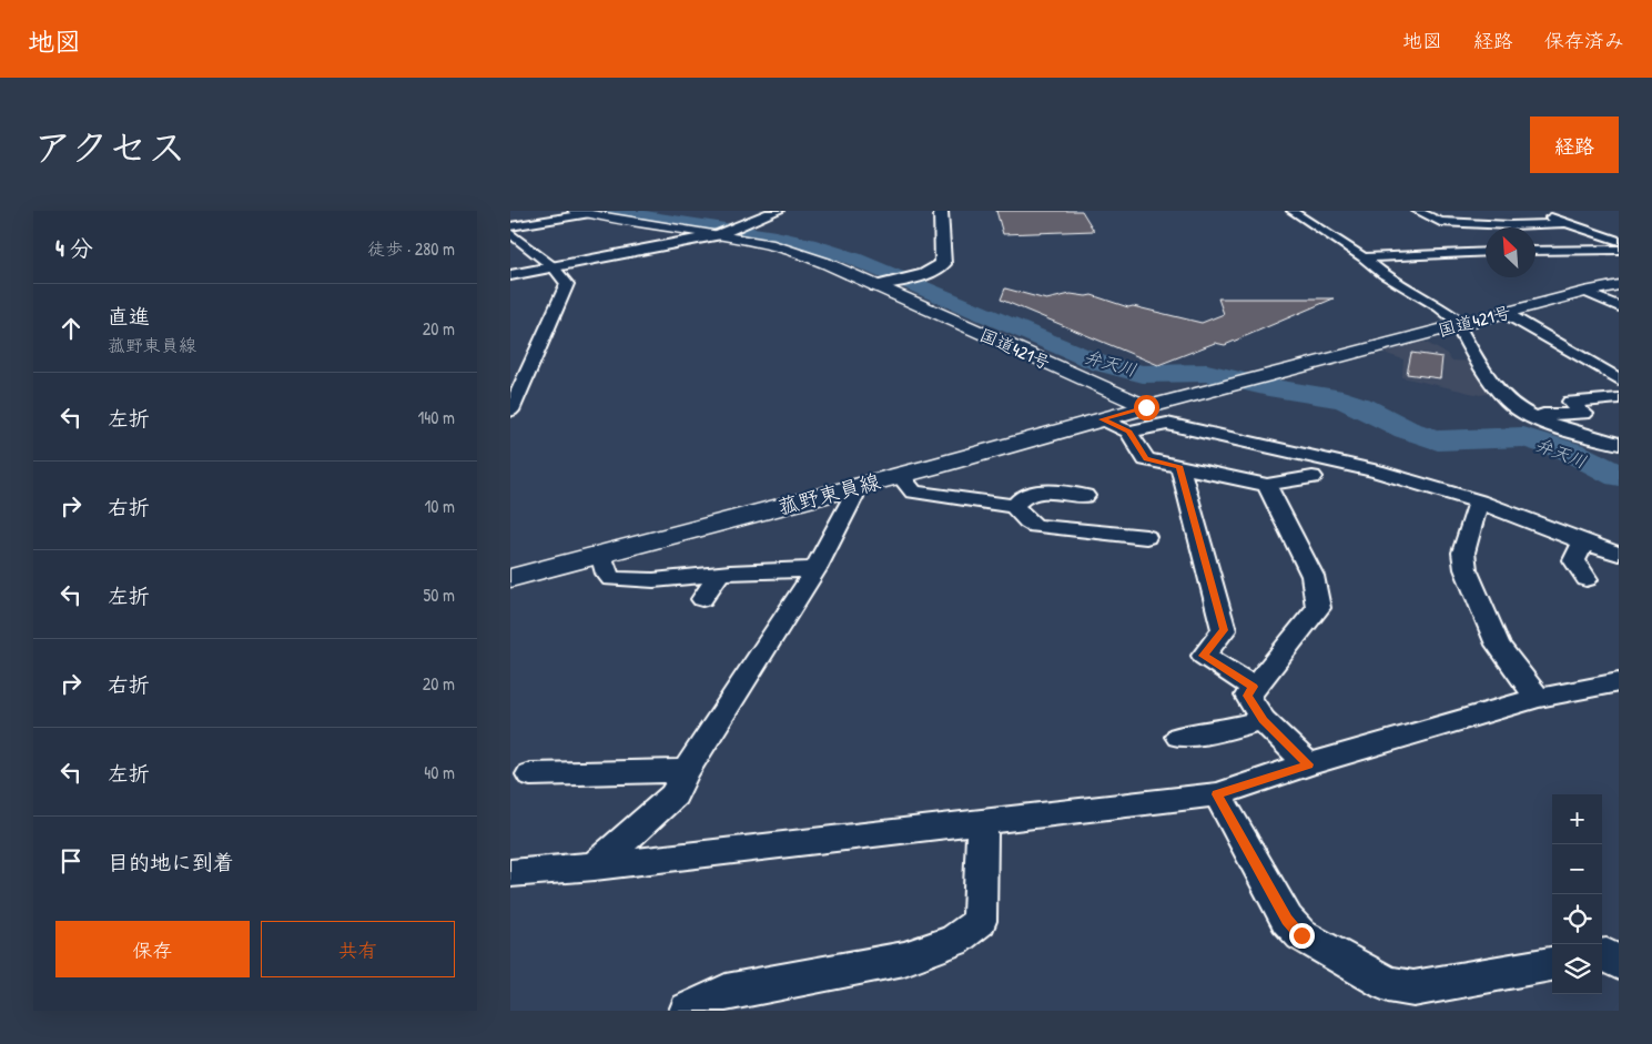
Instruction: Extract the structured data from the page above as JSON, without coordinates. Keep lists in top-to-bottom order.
{
  "streets": {
    "main road": ["国道421号", "菰野東員線"]
  },
  "crossings": [
    ["国道421号", "菰野東員線"]
  ],
  "water": ["弁天川"],
  "north": "top left",
  "page": {
    "header": "地図",
    "nav": ["地図", "経路", "保存済み"],
    "title": "アクセス",
    "buttons": [
      "経路",
      ["保存", "共有"]
    ],
    "heading": ["4 分", "徒歩 · 280 m"],
    "list": [
      ["直進", "菰野東員線", "20 m"],
      ["左折", "140 m"],
      ["右折", "10 m"],
      ["左折", "50 m"],
      ["右折", "20 m"],
      ["左折", "40 m"],
      "目的地に到着"
    ],
    "map_buttons": ["+", "−"]
  }
}
